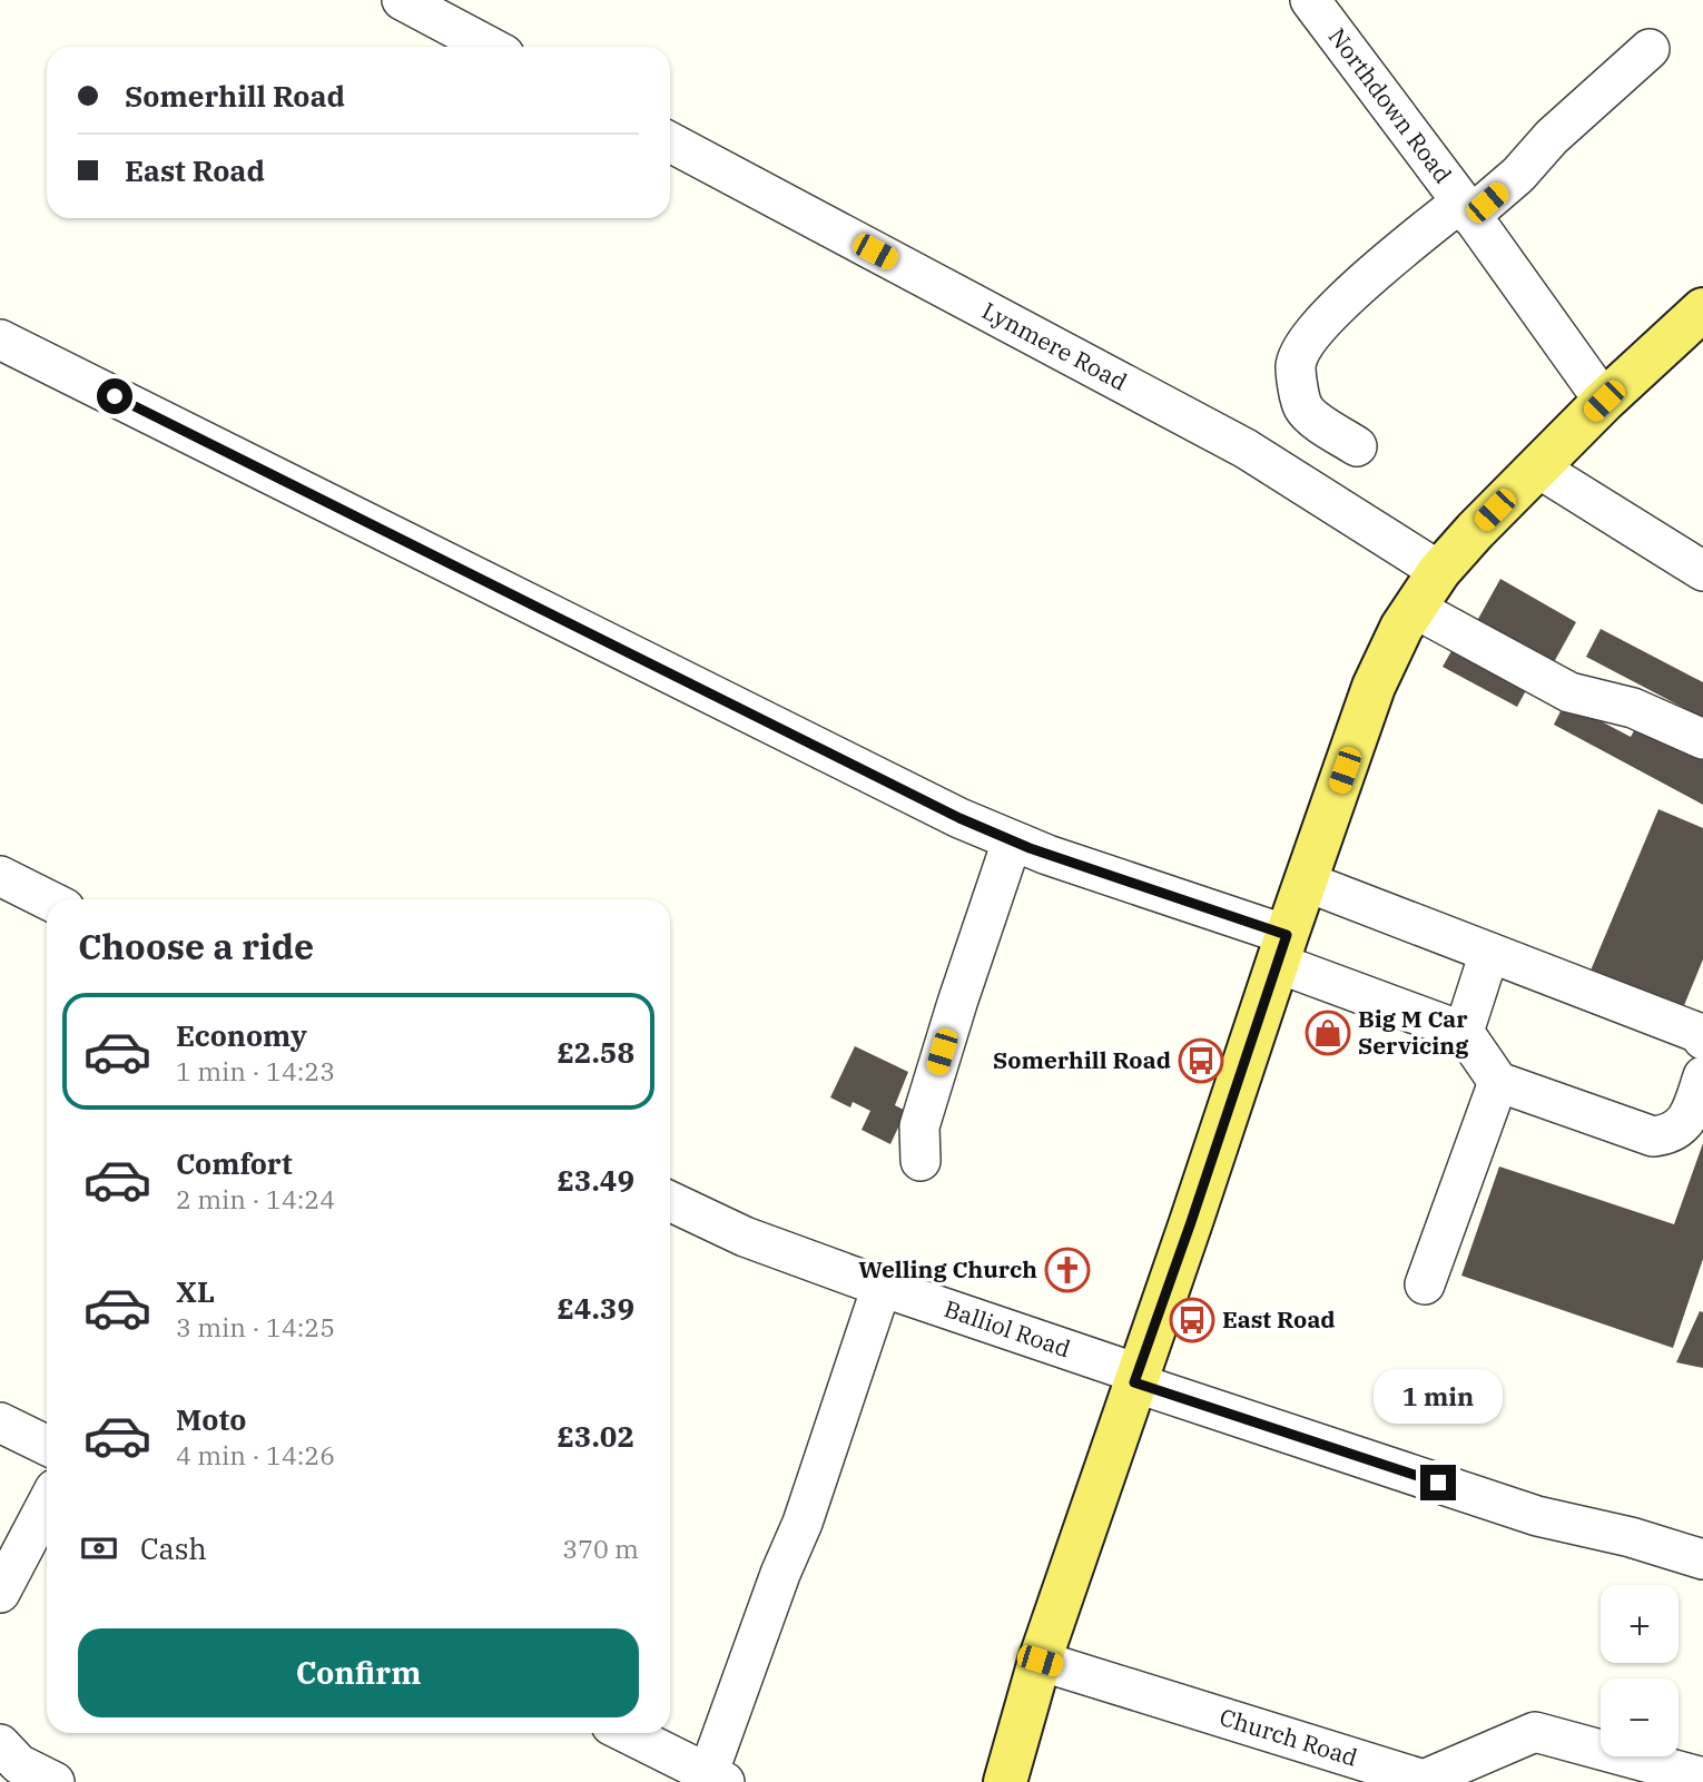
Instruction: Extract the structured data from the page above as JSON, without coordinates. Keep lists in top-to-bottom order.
{
  "streets": {
    "street": [
      "Northdown Road",
      "Lynmere Road",
      "Balliol Road",
      "Church Road"
    ]
  },
  "places": {
    "shop": ["Big M Car Servicing"],
    "bus stop": ["Somerhill Road", "East Road"],
    "church": ["Welling Church"]
  },
  "page": {
    "banner": ["Somerhill Road", "East Road"],
    "heading": "Choose a ride",
    "list": [
      {
        "name": "Economy",
        "note": "1 min · 14:23",
        "value": "£2.58"
      },
      {
        "name": "Comfort",
        "note": "2 min · 14:24",
        "value": "£3.49"
      },
      {
        "name": "XL",
        "note": "3 min · 14:25",
        "value": "£4.39"
      },
      {
        "name": "Moto",
        "note": "4 min · 14:26",
        "value": "£3.02"
      }
    ],
    "bubble": "1 min",
    "pay": ["Cash", "370 m"],
    "map_buttons": ["+", "−"],
    "buttons": "Confirm"
  }
}
